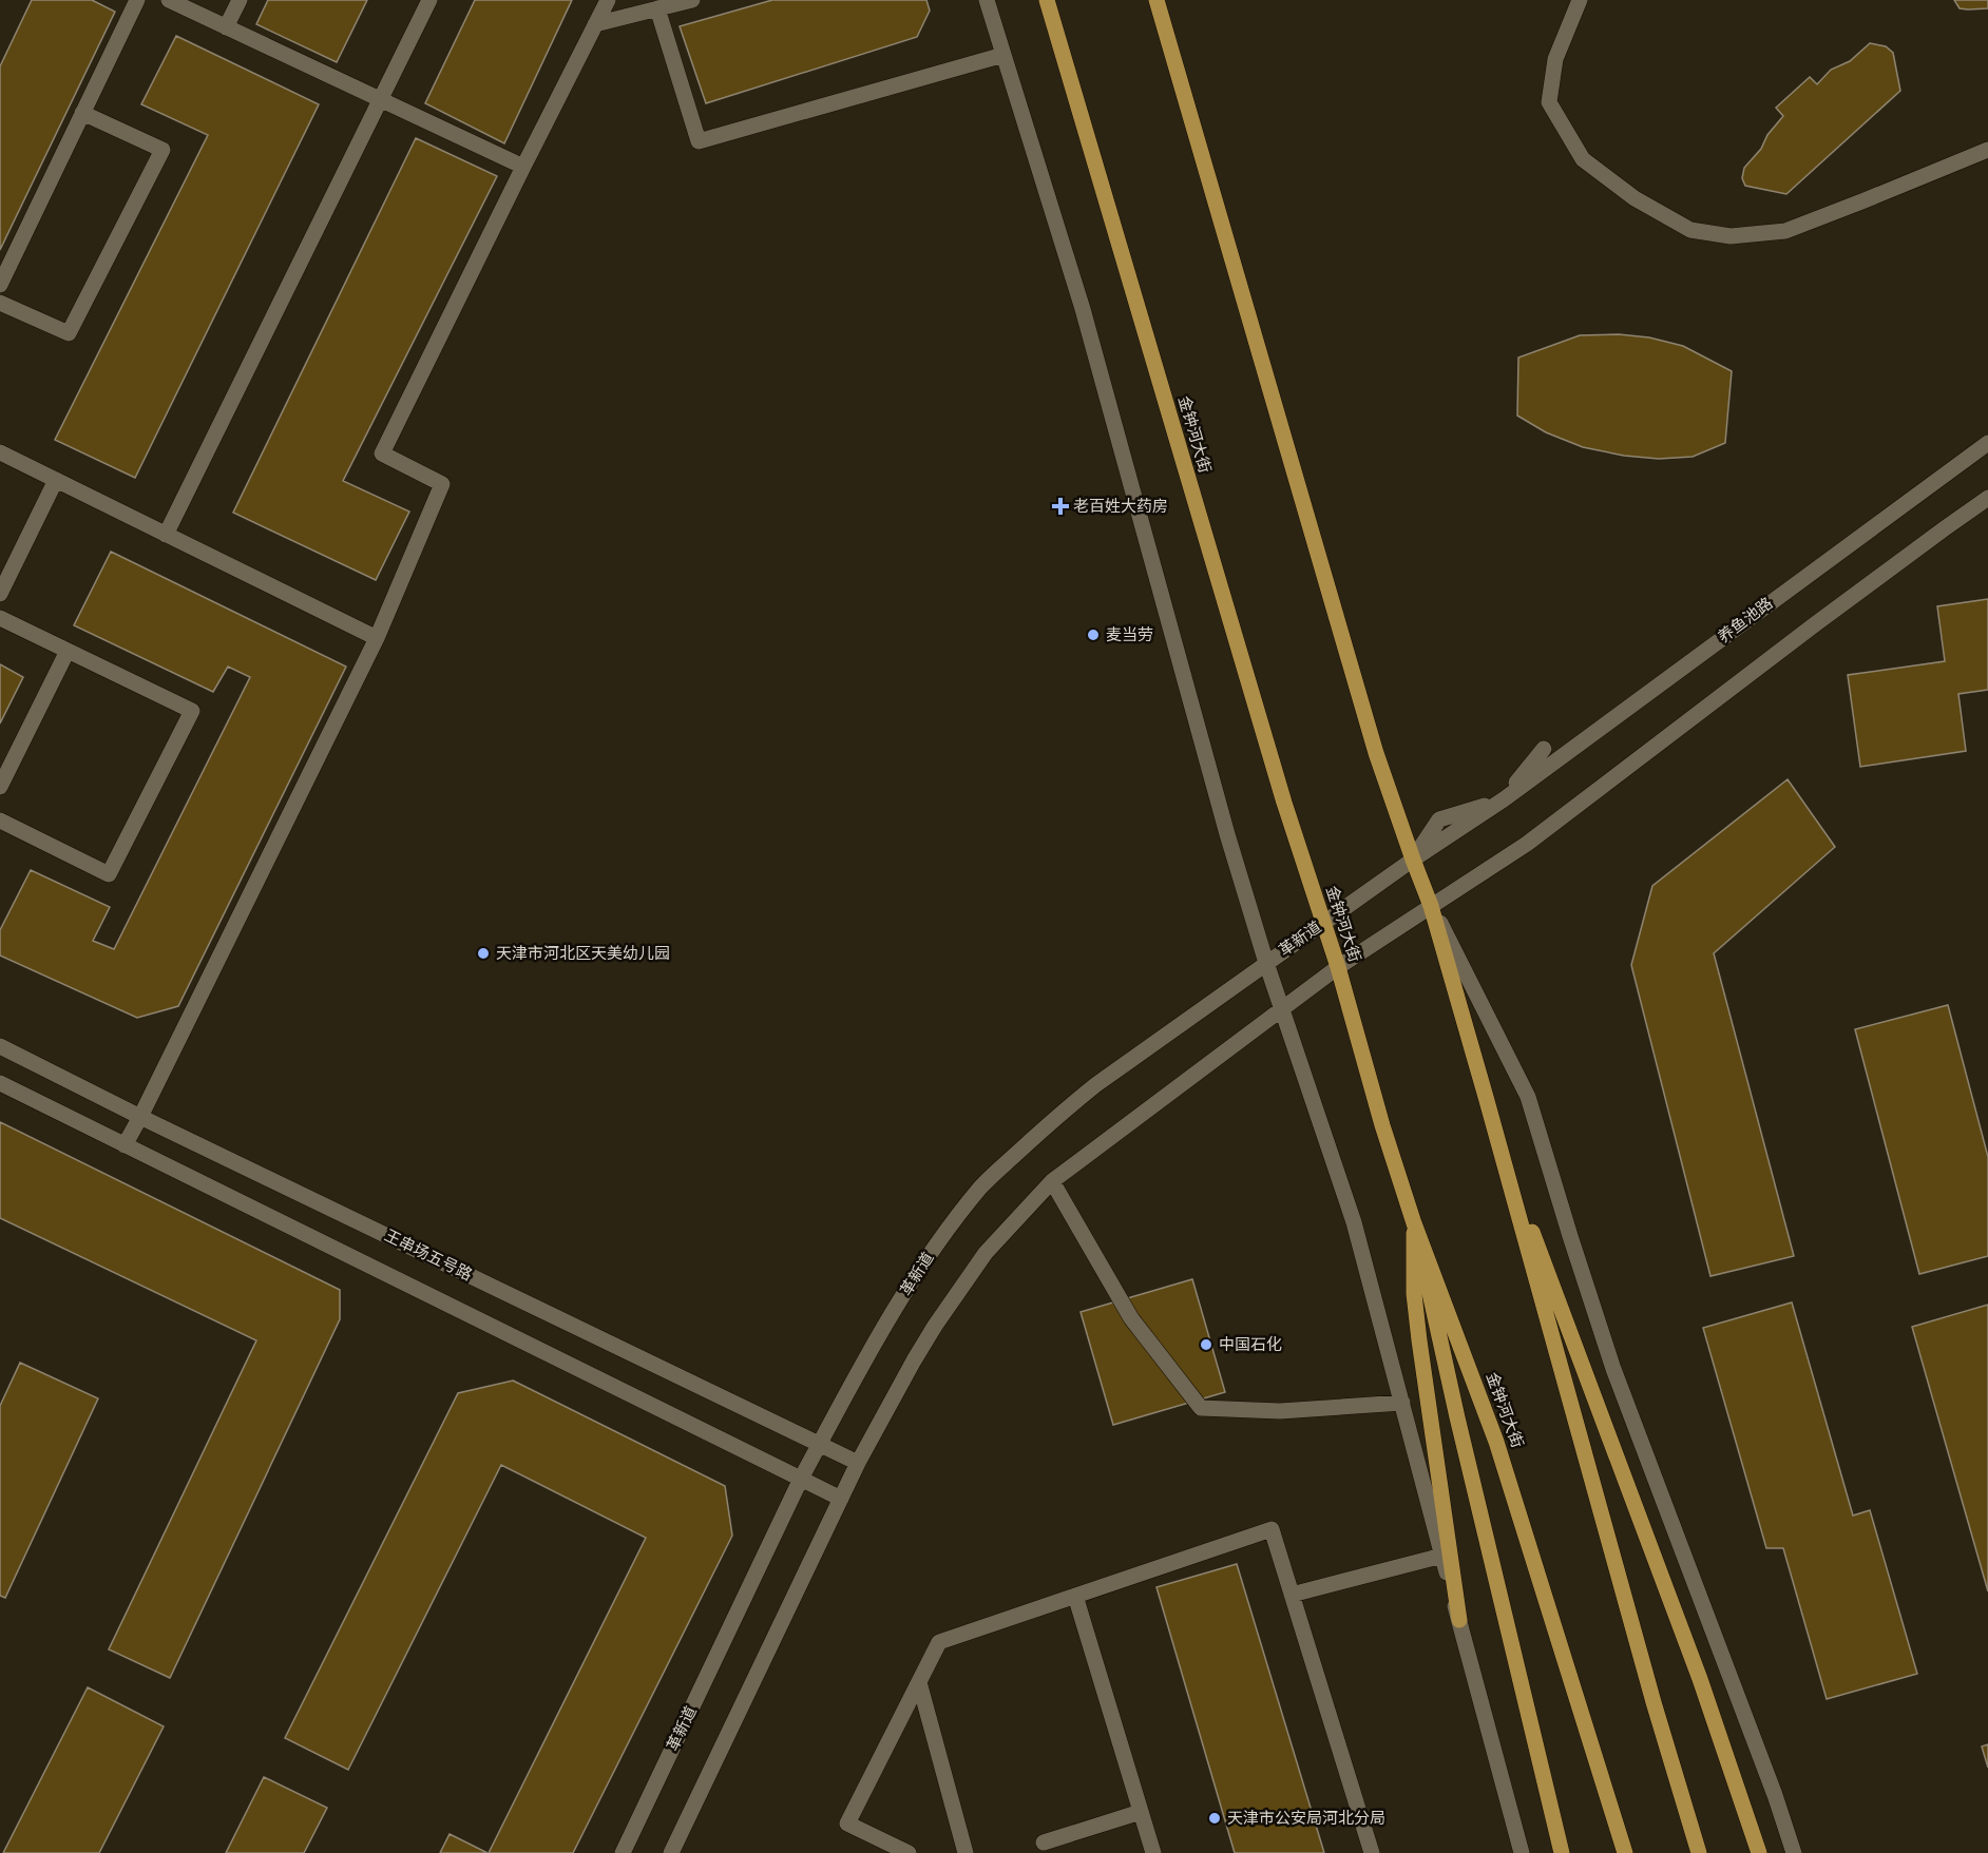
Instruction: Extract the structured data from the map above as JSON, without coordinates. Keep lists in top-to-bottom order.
{
  "streets": {
    "main road": ["金钟河大街"],
    "street": ["养鱼池路", "革新道", "王串场五号路"]
  },
  "crossings": [
    ["金钟河大街", "革新道"],
    ["养鱼池路", "革新道"],
    ["革新道", "王串场五号路"]
  ],
  "places": {
    "health": ["老百姓大药房"],
    "other": [
      "麦当劳",
      "天津市河北区天美幼儿园",
      "中国石化",
      "天津市公安局河北分局"
    ]
  }
}
